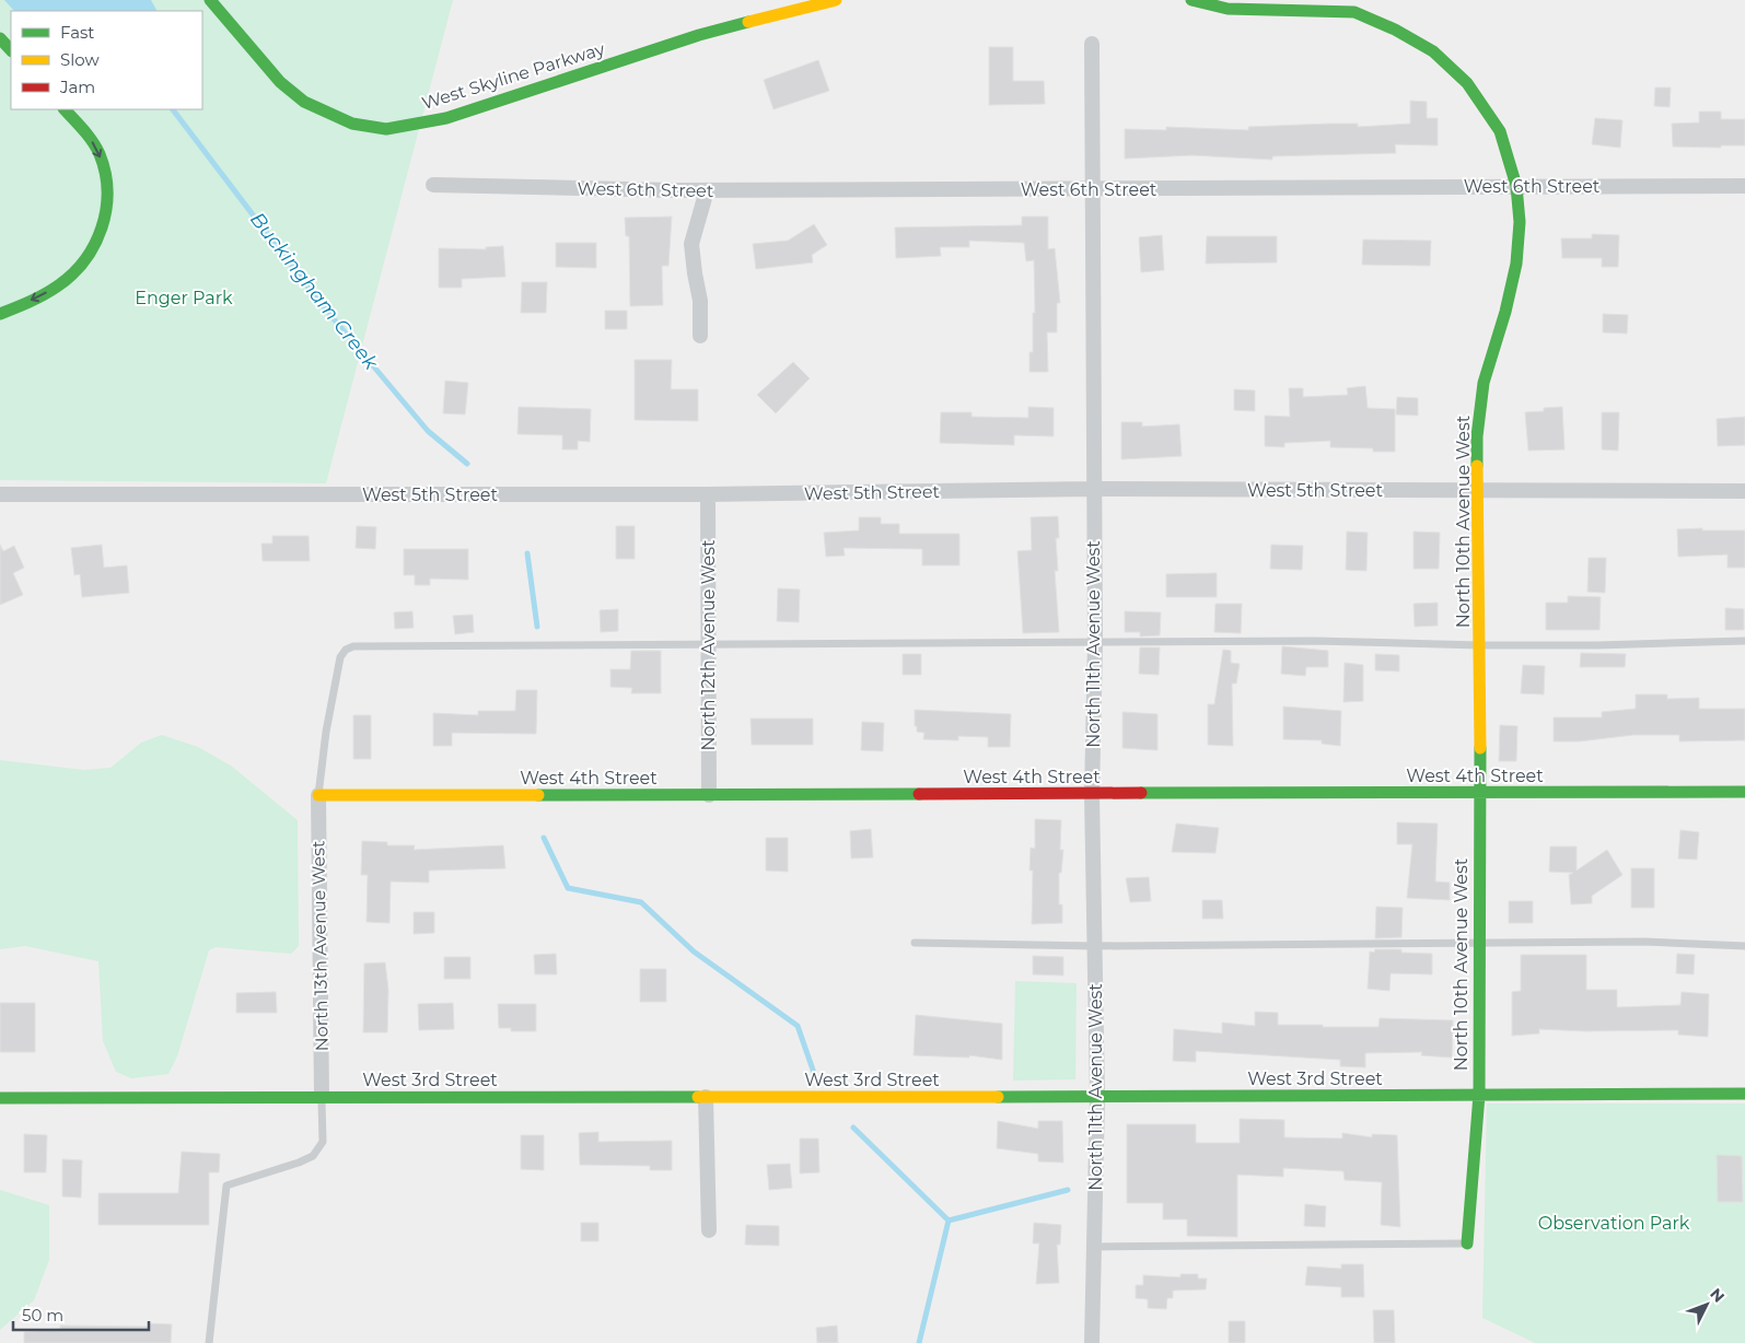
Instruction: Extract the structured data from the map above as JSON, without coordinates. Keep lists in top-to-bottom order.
{
  "streets": {
    "street": [
      "West Skyline Parkway",
      "West 6th Street",
      "West 5th Street",
      "North 10th Avenue West",
      "North 11th Avenue West",
      "North 12th Avenue West",
      "West 4th Street",
      "North 13th Avenue West",
      "West 3rd Street"
    ]
  },
  "crossings": [
    ["West 6th Street", "North 10th Avenue West"],
    ["West 6th Street", "North 11th Avenue West"],
    ["West 5th Street", "North 10th Avenue West"],
    ["West 5th Street", "North 11th Avenue West"],
    ["West 5th Street", "North 12th Avenue West"],
    ["North 10th Avenue West", "West 4th Street"],
    ["North 10th Avenue West", "West 3rd Street"],
    ["North 11th Avenue West", "West 4th Street"],
    ["North 11th Avenue West", "West 3rd Street"],
    ["North 12th Avenue West", "West 4th Street"],
    ["West 4th Street", "North 13th Avenue West"],
    ["North 13th Avenue West", "West 3rd Street"]
  ],
  "water": ["Buckingham Creek"],
  "parks": ["Enger Park", "Observation Park"],
  "legend": ["Fast", "Slow", "Jam"],
  "scale_bar": "50 m",
  "north": "top right"
}
